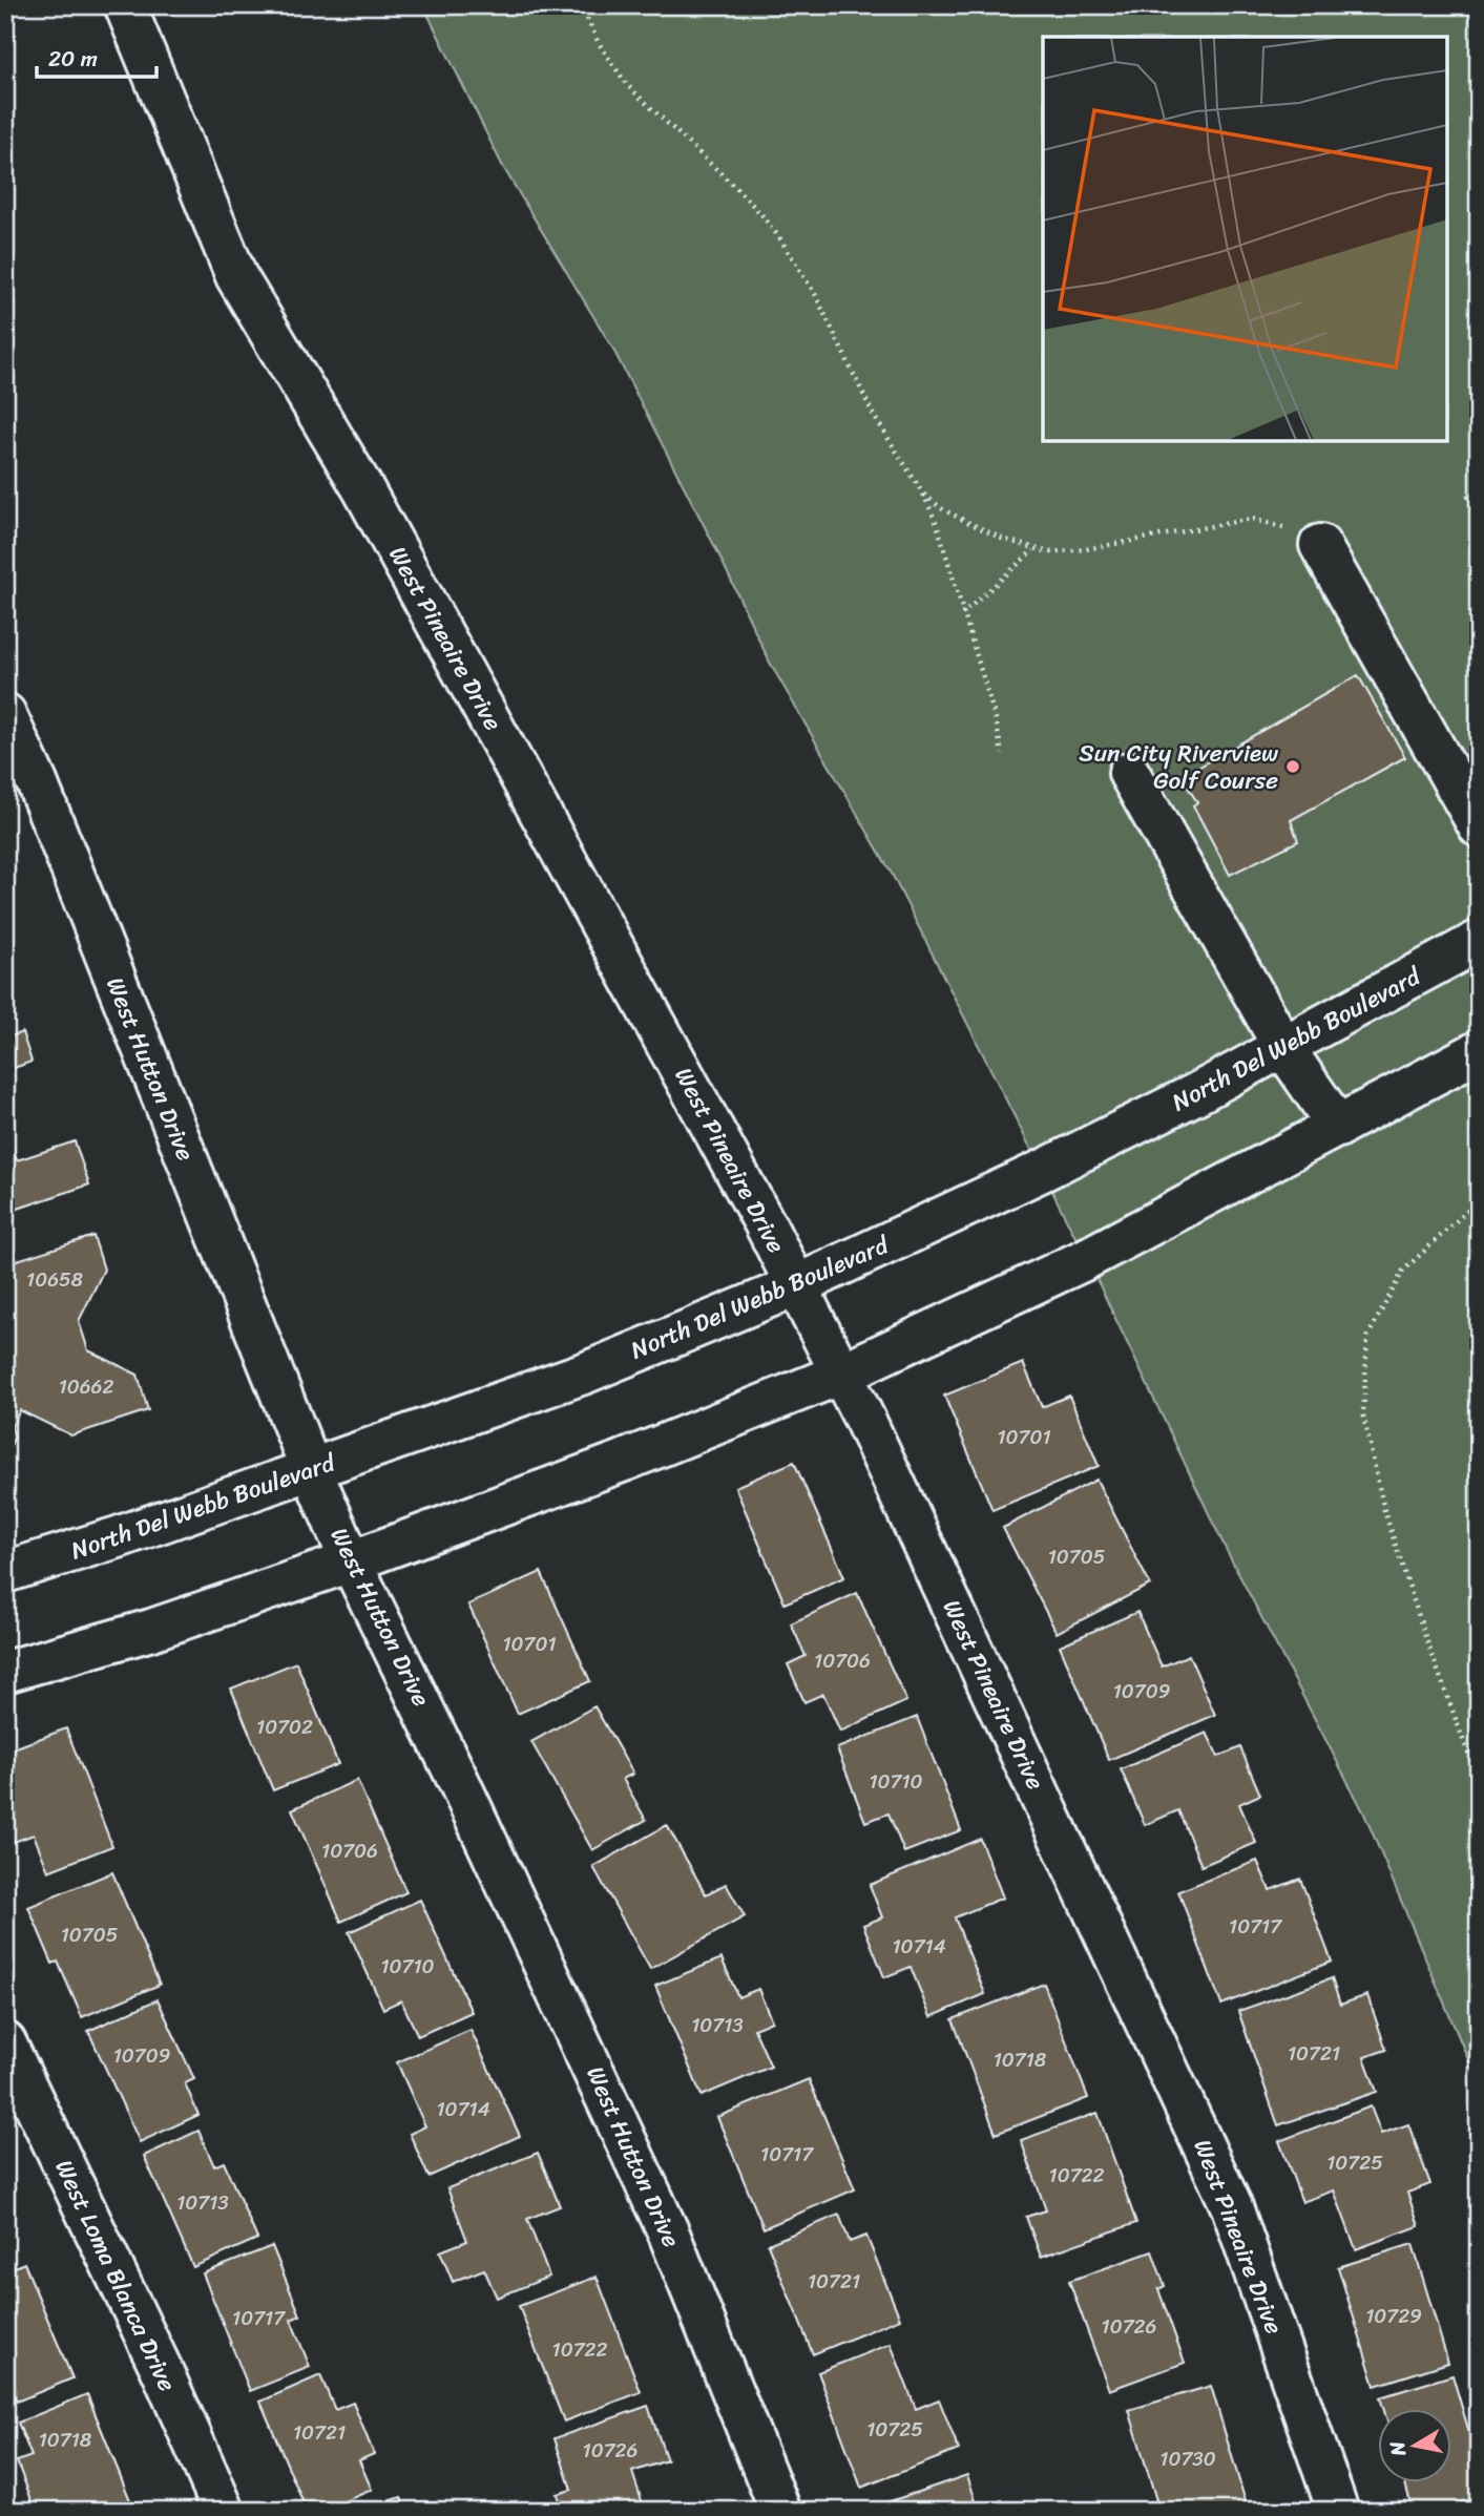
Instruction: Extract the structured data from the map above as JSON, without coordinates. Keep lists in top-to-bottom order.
{
  "streets": {
    "street": [
      "West Pineaire Drive",
      "North Del Webb Boulevard",
      "West Hutton Drive",
      "West Loma Blanca Drive"
    ]
  },
  "crossings": [
    ["West Pineaire Drive", "North Del Webb Boulevard"],
    ["North Del Webb Boulevard", "West Hutton Drive"]
  ],
  "places": ["Sun City Riverview Golf Course"],
  "house_numbers": [
    "10658",
    "10662",
    "10701",
    "10705",
    "10701",
    "10706",
    "10709",
    "10702",
    "10710",
    "10706",
    "10717",
    "10705",
    "10714",
    "10710",
    "10713",
    "10721",
    "10709",
    "10718",
    "10714",
    "10717",
    "10725",
    "10722",
    "10713",
    "10721",
    "10729",
    "10717",
    "10726",
    "10722",
    "10725",
    "10721",
    "10718",
    "10726",
    "10730"
  ],
  "scale_bar": "20 m",
  "north": "left"
}
